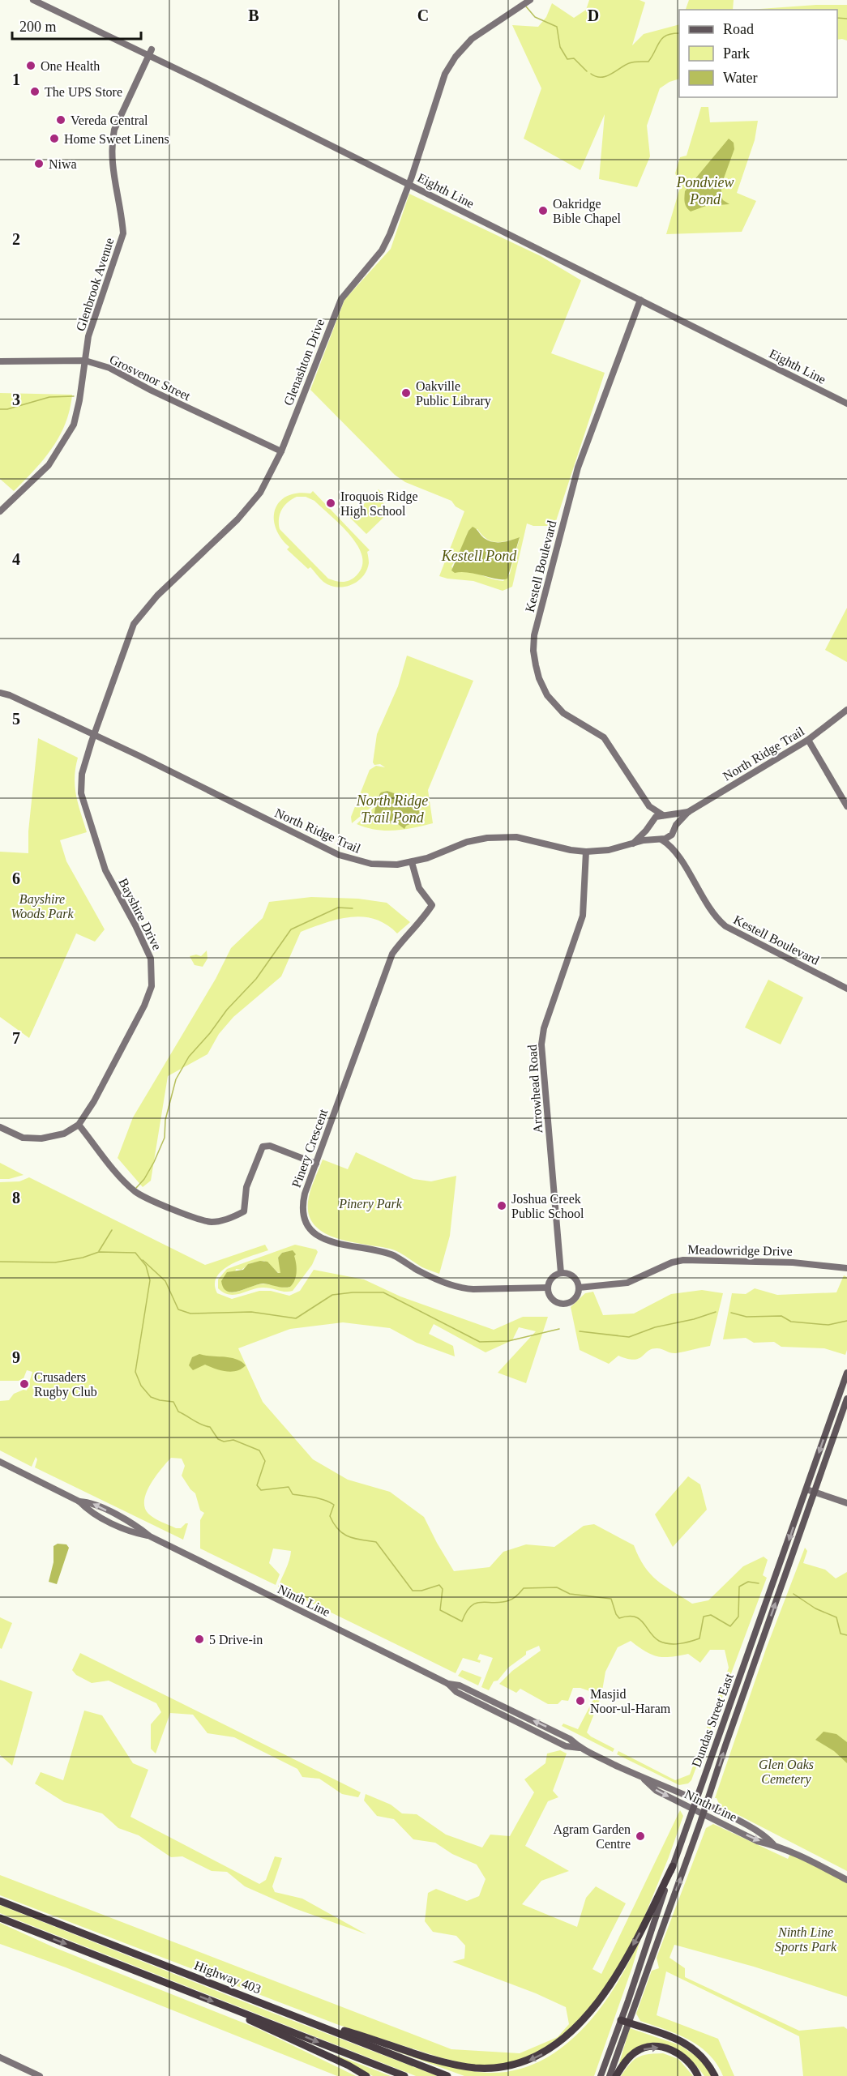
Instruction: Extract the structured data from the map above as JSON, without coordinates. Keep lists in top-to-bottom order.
{
  "streets": {
    "highway": ["Highway 403"],
    "main road": ["Dundas Street East"],
    "street": [
      "Eighth Line",
      "Glenbrook Avenue",
      "Glenashton Drive",
      "Grosvenor Street",
      "Kestell Boulevard",
      "North Ridge Trail",
      "Bayshire Drive",
      "Arrowhead Road",
      "Pinery Crescent",
      "Meadowridge Drive",
      "Ninth Line"
    ]
  },
  "crossings": [
    ["Eighth Line", "Glenbrook Avenue"],
    ["Eighth Line", "Glenashton Drive"],
    ["Eighth Line", "Kestell Boulevard"],
    ["Glenbrook Avenue", "Grosvenor Street"],
    ["Glenashton Drive", "Grosvenor Street"],
    ["Glenashton Drive", "North Ridge Trail"],
    ["Glenashton Drive", "Bayshire Drive"],
    ["Kestell Boulevard", "North Ridge Trail"],
    ["North Ridge Trail", "Bayshire Drive"],
    ["North Ridge Trail", "Arrowhead Road"],
    ["North Ridge Trail", "Pinery Crescent"],
    ["Arrowhead Road", "Pinery Crescent"],
    ["Arrowhead Road", "Meadowridge Drive"],
    ["Pinery Crescent", "Meadowridge Drive"],
    ["Ninth Line", "Dundas Street East"]
  ],
  "water": ["Pondview Pond", "Kestell Pond", "North Ridge Trail Pond"],
  "parks": [
    "Bayshire Woods Park",
    "Pinery Park",
    "Glen Oaks Cemetery",
    "Ninth Line Sports Park"
  ],
  "places": [
    "One Health",
    "The UPS Store",
    "Vereda Central",
    "Home Sweet Linens",
    "Niwa",
    "Oakridge Bible Chapel",
    "Oakville Public Library",
    "Iroquois Ridge High School",
    "Joshua Creek Public School",
    "Crusaders Rugby Club",
    "5 Drive-in",
    "Masjid Noor-ul-Haram",
    "Agram Garden Centre"
  ],
  "legend": ["Road", "Park", "Water"],
  "scale_bar": "200 m",
  "grid": {
    "columns": ["B", "C", "D"],
    "rows": [
      "1",
      "2",
      "3",
      "4",
      "5",
      "6",
      "7",
      "8",
      "9"
    ]
  }
}
